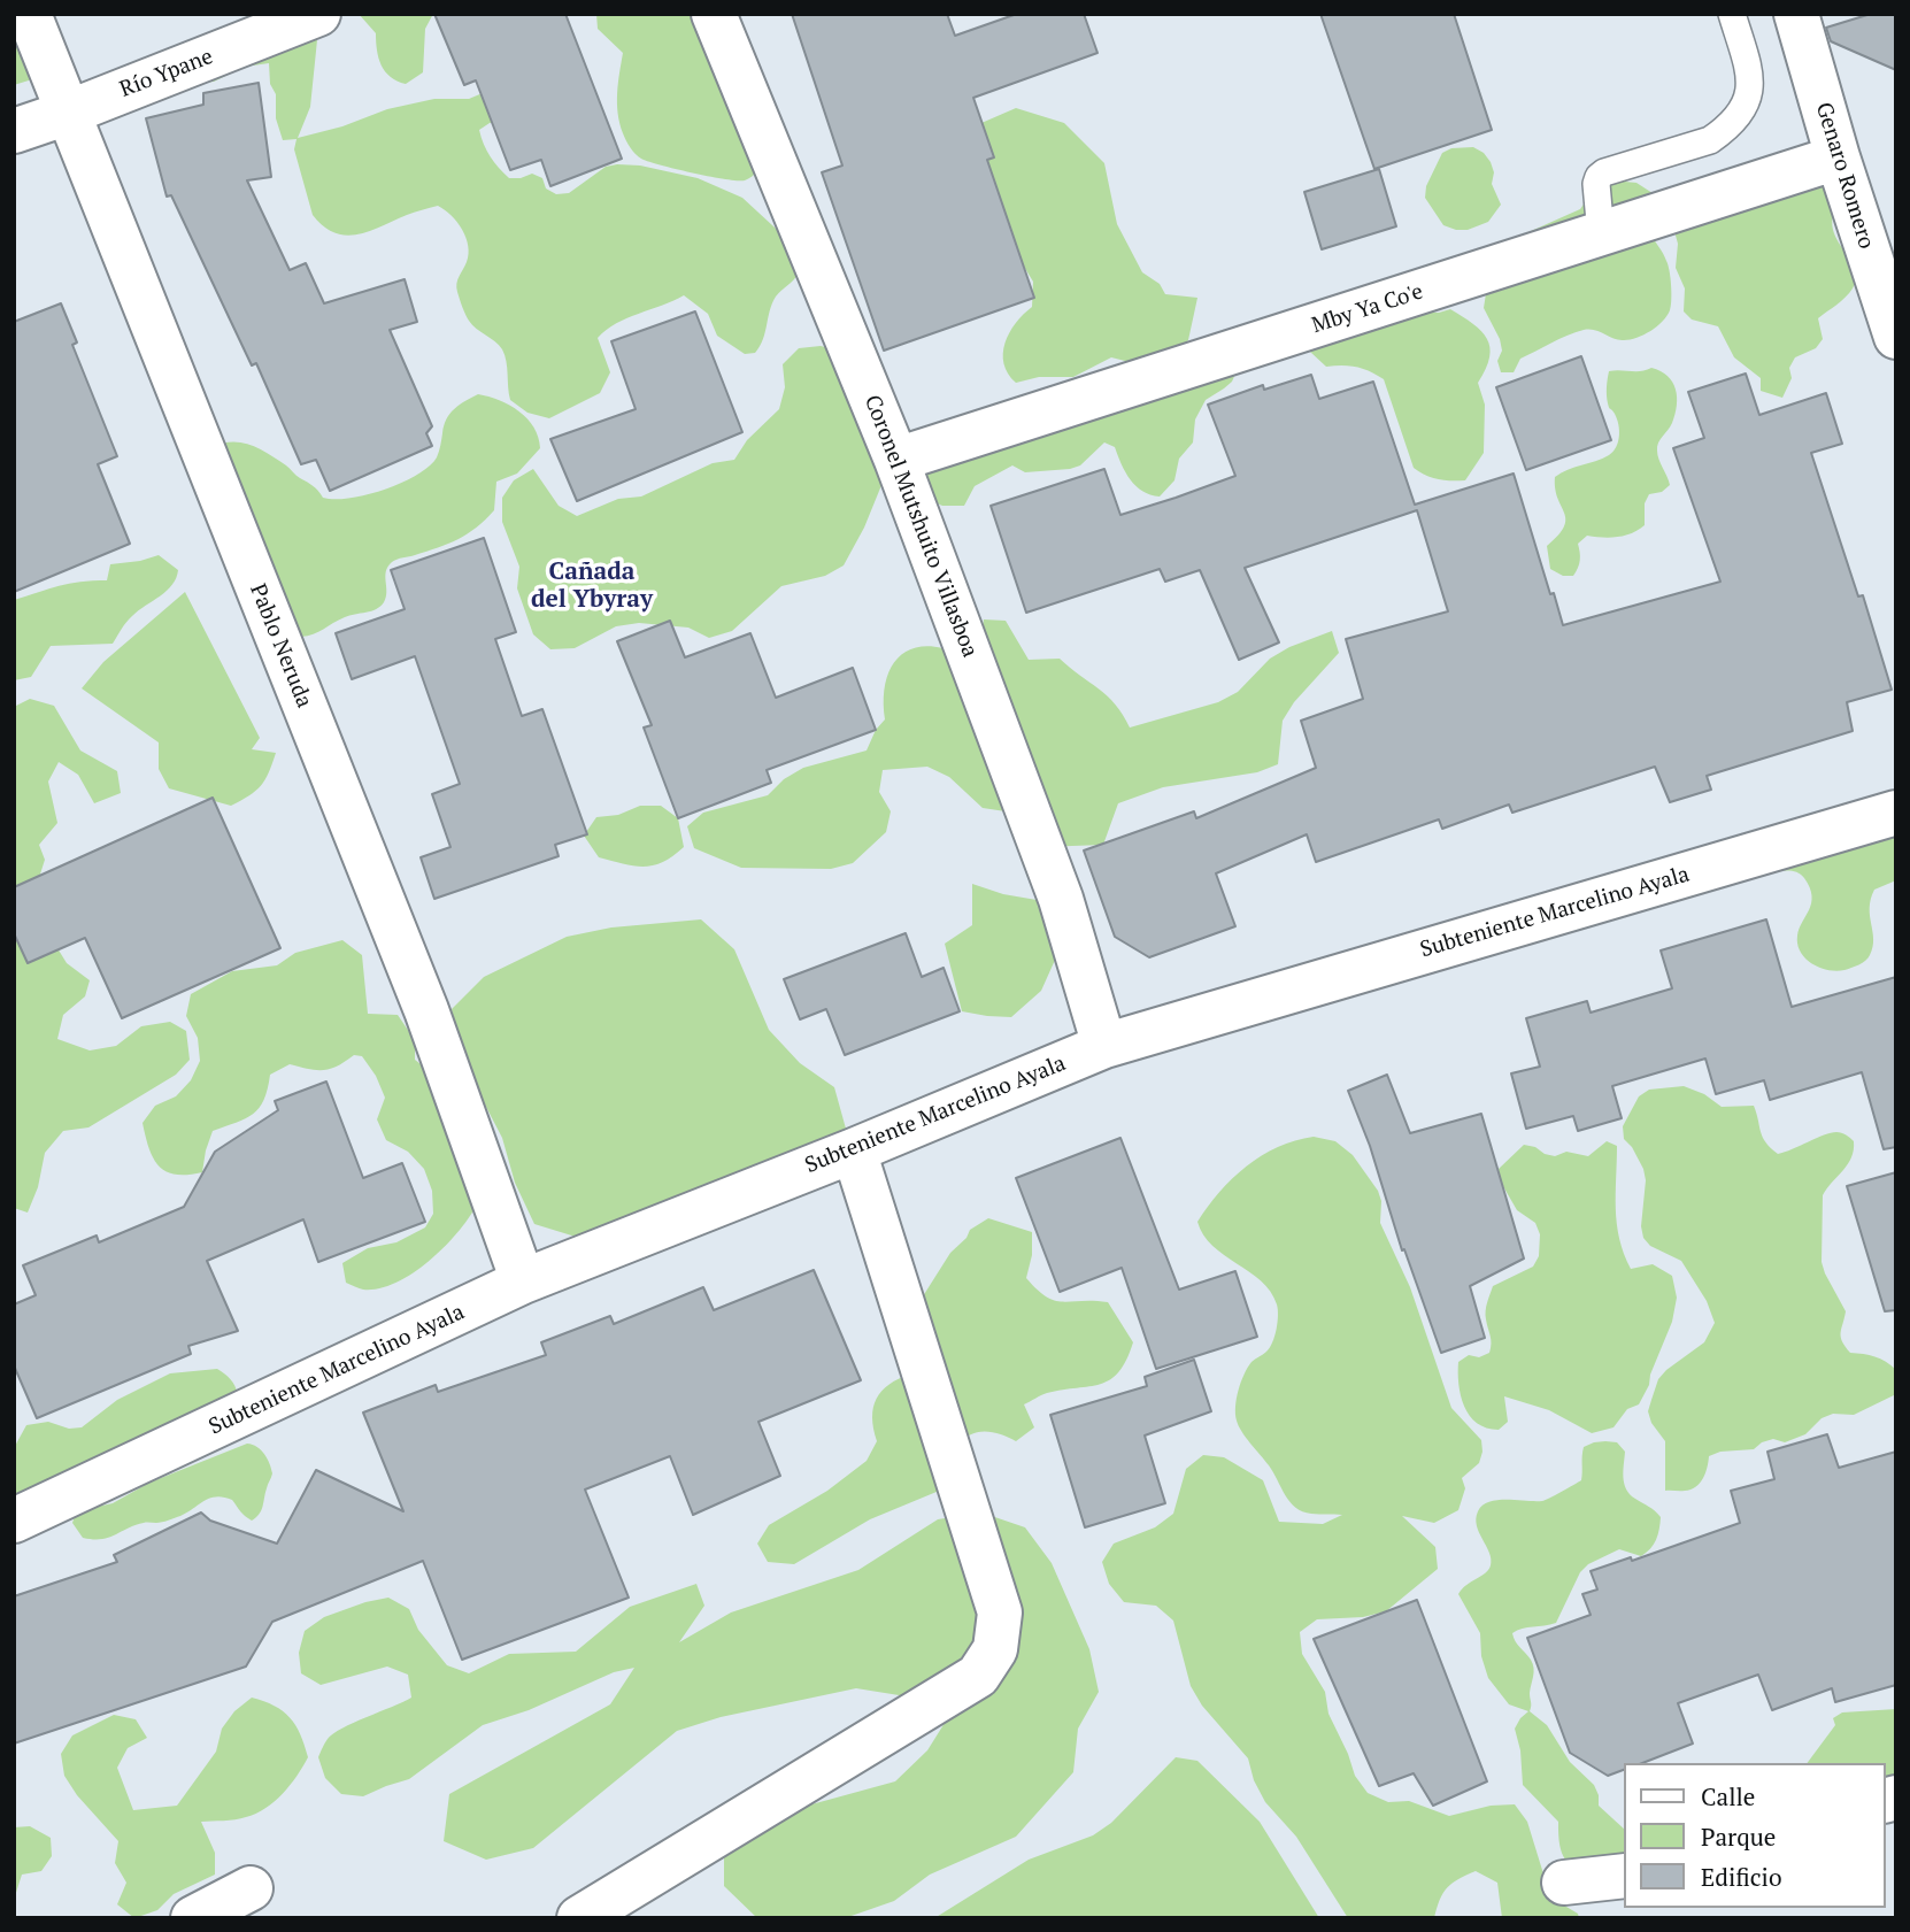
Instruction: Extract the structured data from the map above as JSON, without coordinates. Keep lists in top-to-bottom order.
{
  "streets": {
    "street": [
      "Río Ypane",
      "Genaro Romero",
      "Mby Ya Co'e",
      "Coronel Mutshuito Villasboa",
      "Pablo Neruda",
      "Subteniente Marcelino Ayala"
    ]
  },
  "crossings": [
    ["Río Ypane", "Pablo Neruda"],
    ["Genaro Romero", "Mby Ya Co'e"],
    ["Mby Ya Co'e", "Coronel Mutshuito Villasboa"],
    ["Coronel Mutshuito Villasboa", "Subteniente Marcelino Ayala"],
    ["Pablo Neruda", "Subteniente Marcelino Ayala"]
  ],
  "districts": ["Cañada del Ybyray"],
  "legend": ["Calle", "Parque", "Edificio"]
}
